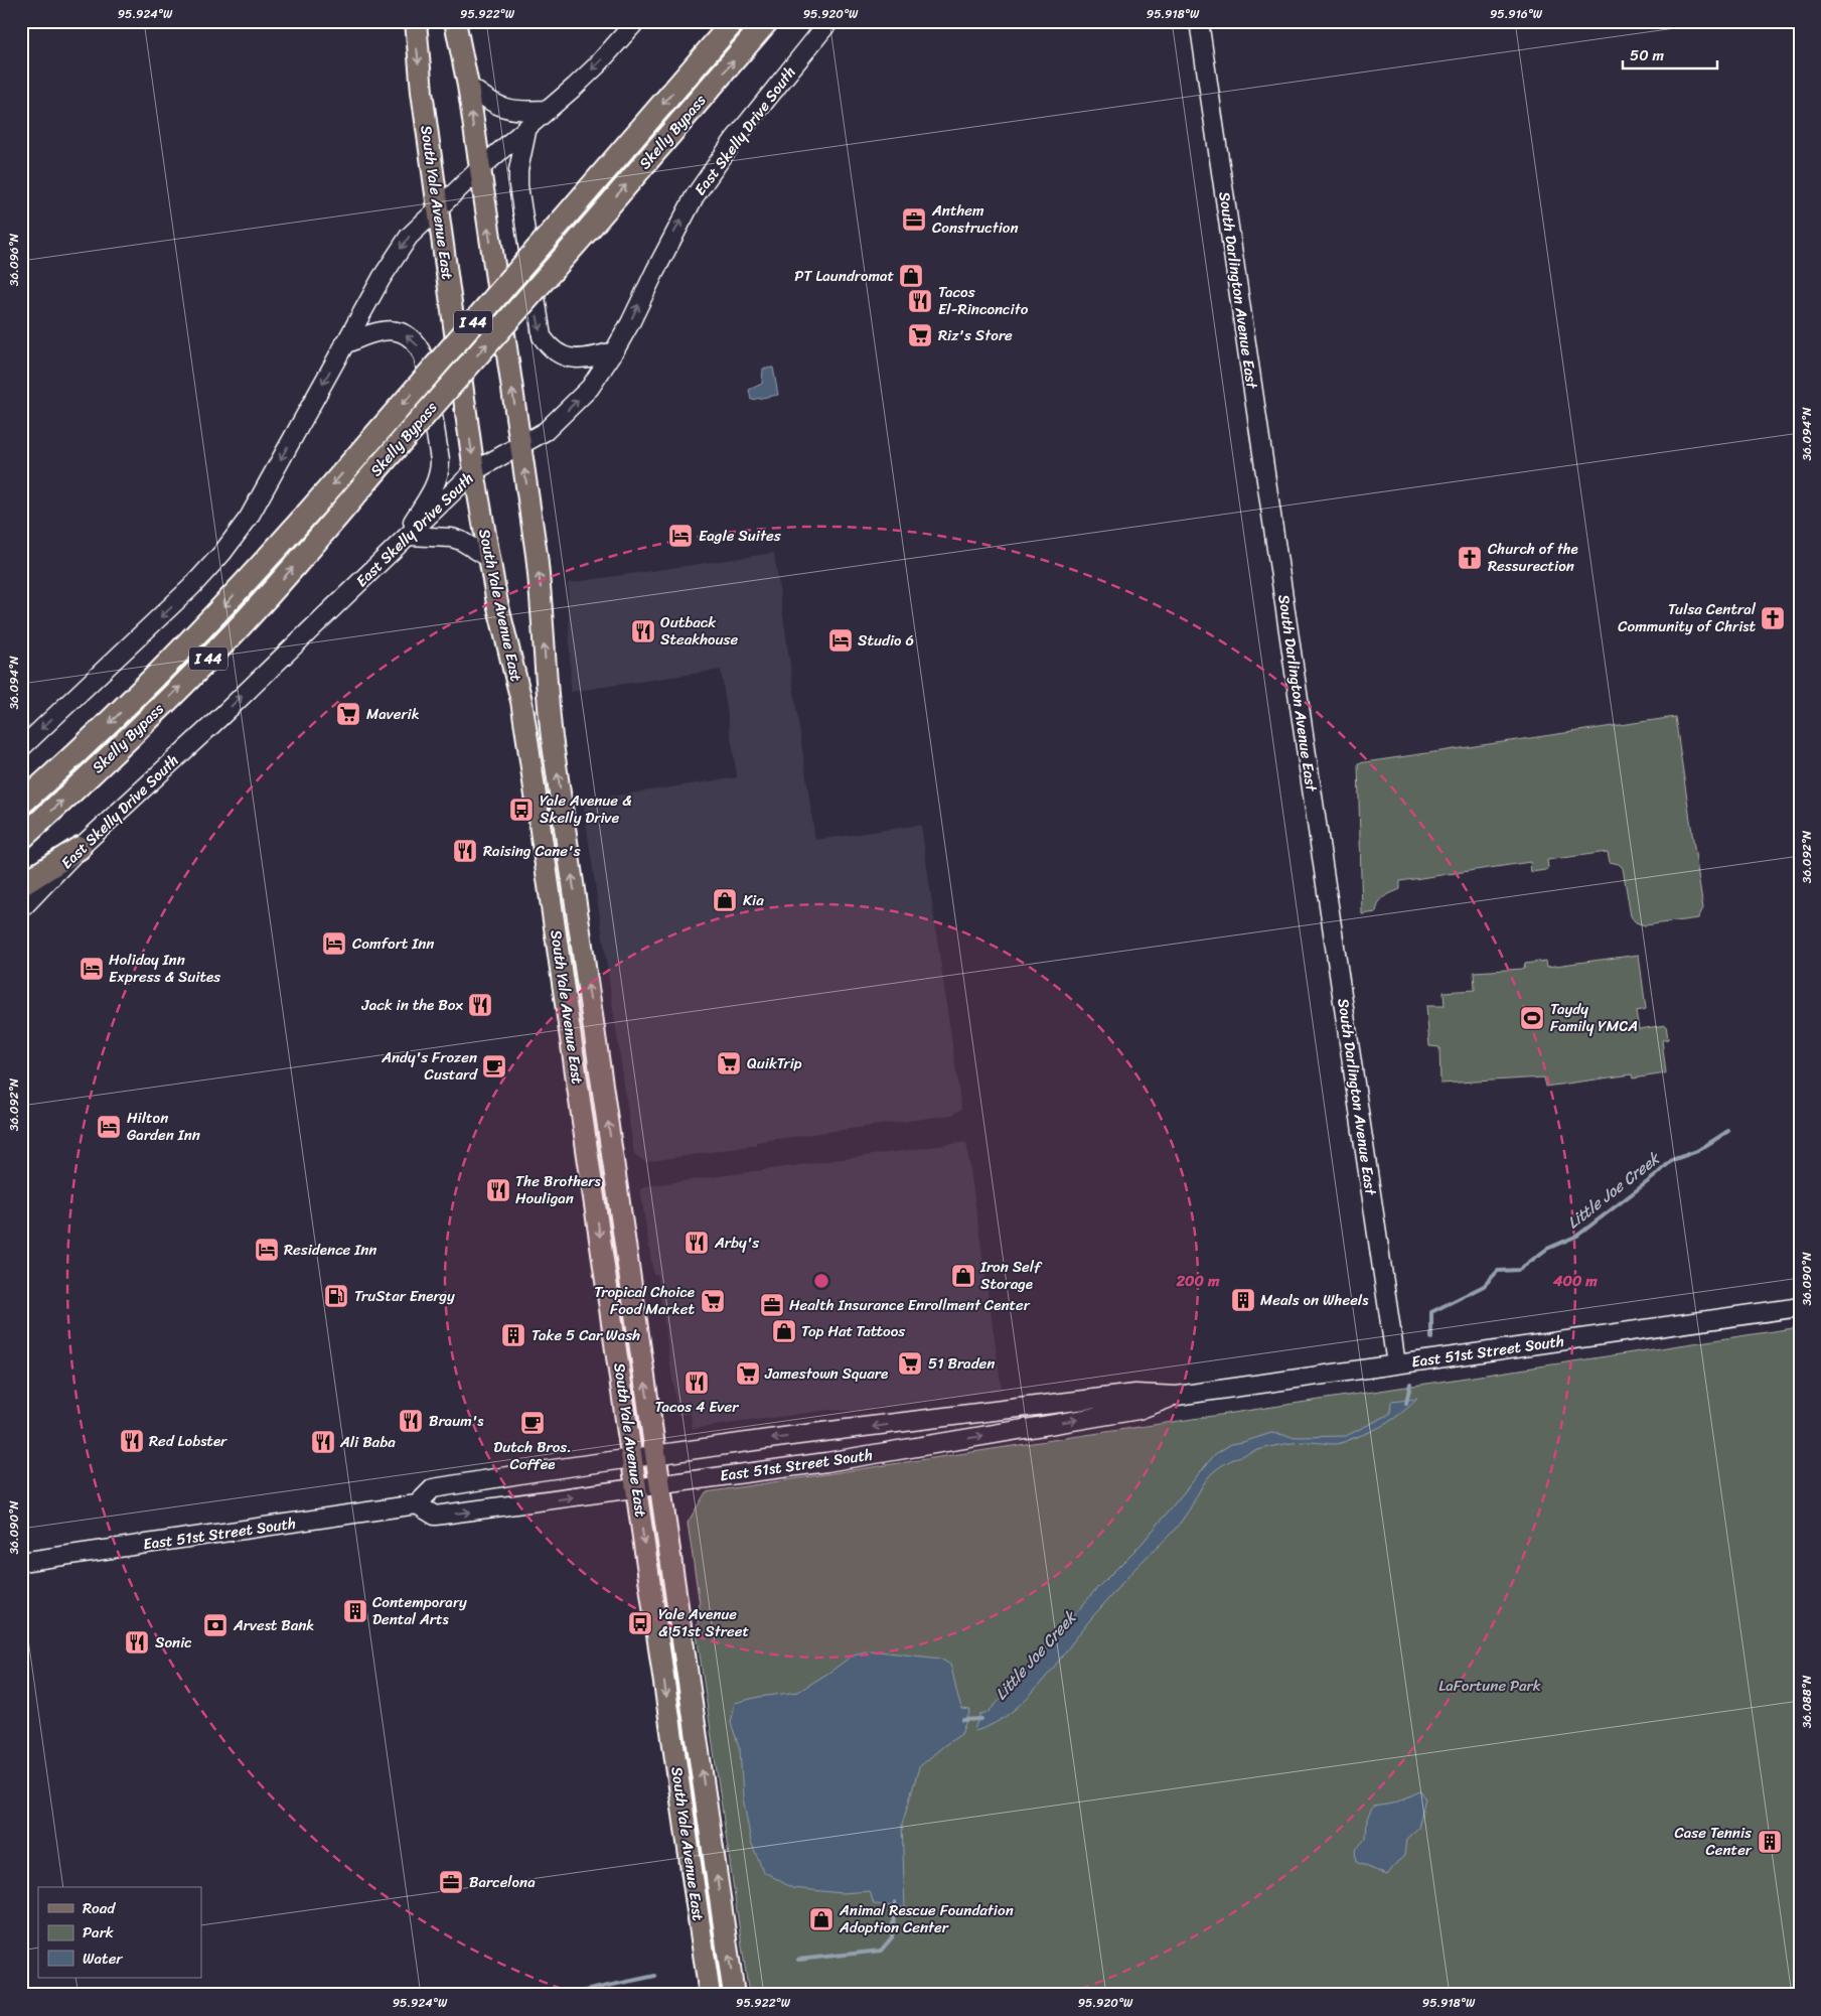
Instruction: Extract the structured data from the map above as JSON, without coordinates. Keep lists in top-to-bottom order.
{
  "streets": {
    "highway": ["Skelly Bypass", "I 44"],
    "main road": [
      "East Skelly Drive South",
      "South Yale Avenue East",
      "South Darlington Avenue East",
      "East 51st Street South"
    ]
  },
  "crossings": [
    ["East Skelly Drive South", "South Yale Avenue East"],
    ["South Yale Avenue East", "East 51st Street South"],
    ["South Darlington Avenue East", "East 51st Street South"]
  ],
  "water": ["Little Joe Creek"],
  "parks": ["LaFortune Park"],
  "places": {
    "office": ["Anthem Construction", "Health Insurance Enrollment Center", "Barcelona"],
    "shop": [
      "PT Laundromat",
      "Kia",
      "Iron Self Storage",
      "Top Hat Tattoos",
      "Animal Rescue Foundation Adoption Center"
    ],
    "restaurant": [
      "Tacos El-Rinconcito",
      "Outback Steakhouse",
      "Raising Cane's",
      "Jack in the Box",
      "The Brothers Houligan",
      "Arby's",
      "Tacos 4 Ever",
      "Braum's",
      "Red Lobster",
      "Ali Baba",
      "Sonic"
    ],
    "supermarket": [
      "Riz's Store",
      "Maverik",
      "QuikTrip",
      "Tropical Choice Food Market",
      "51 Braden",
      "Jamestown Square"
    ],
    "hotel": [
      "Eagle Suites",
      "Studio 6",
      "Comfort Inn",
      "Holiday Inn Express & Suites",
      "Hilton Garden Inn",
      "Residence Inn"
    ],
    "church": ["Church of the Ressurection", "Tulsa Central Community of Christ"],
    "bus stop": ["Yale Avenue & Skelly Drive", "Yale Avenue & 51st Street"],
    "sports": ["Taydy Family YMCA"],
    "cafe": ["Andy's Frozen Custard", "Dutch Bros. Coffee"],
    "fuel station": ["TruStar Energy"],
    "building": [
      "Meals on Wheels",
      "Take 5 Car Wash",
      "Contemporary Dental Arts",
      "Case Tennis Center"
    ],
    "bank": ["Arvest Bank"]
  },
  "legend": ["Road", "Park", "Water"],
  "scale_bar": "50 m",
  "coordinates": [
    "95.924°W",
    "95.922°W",
    "95.920°W",
    "95.918°W",
    "95.916°W",
    "36.096°N",
    "36.094°N",
    "36.092°N",
    "36.090°N",
    "36.088°N"
  ],
  "rings": ["200 m", "400 m"]
}
